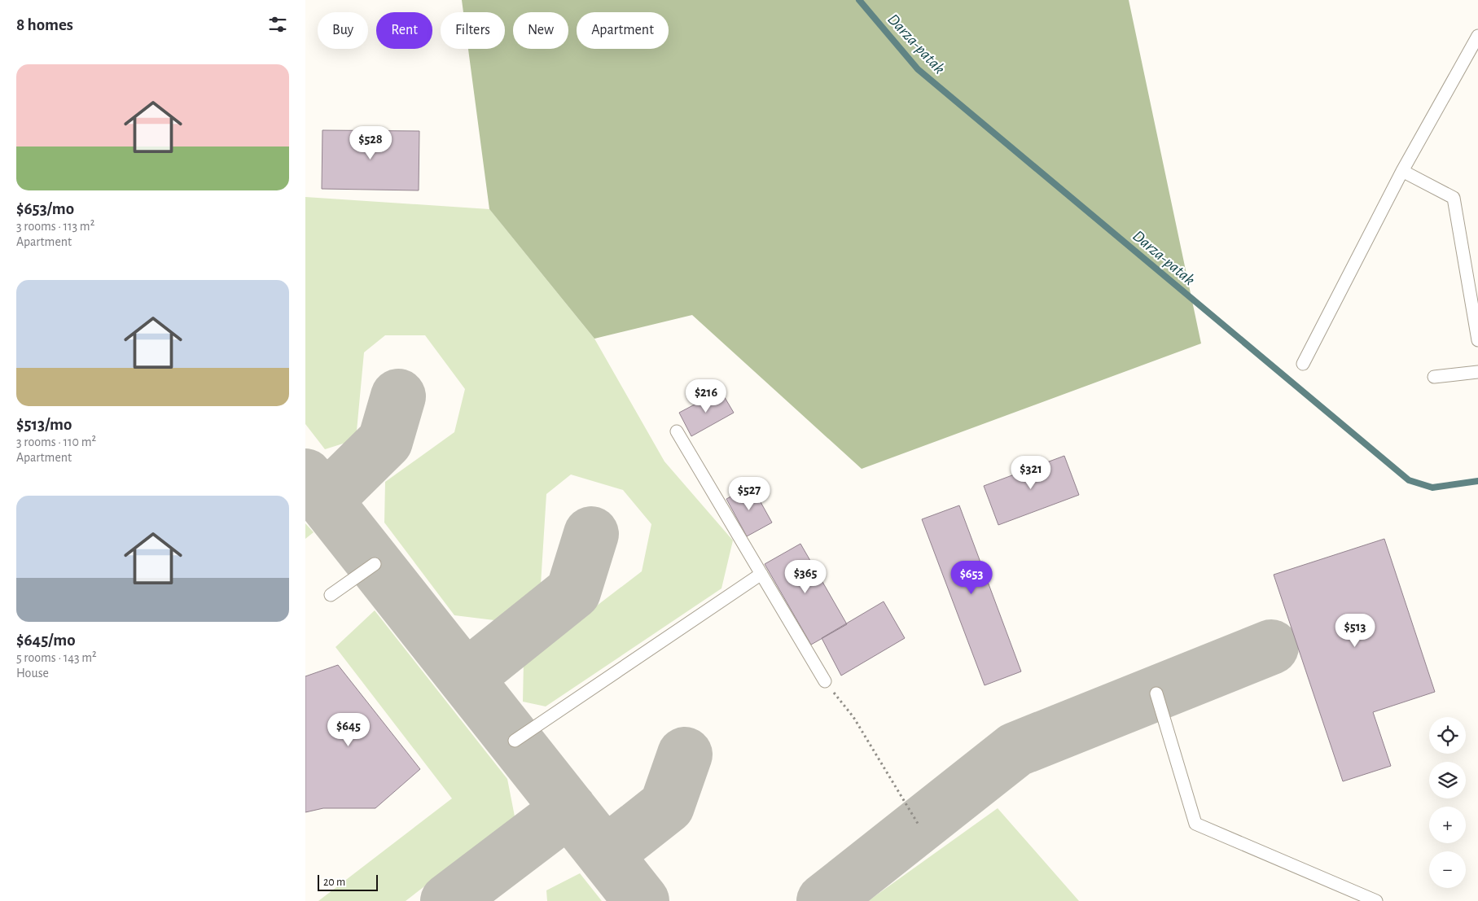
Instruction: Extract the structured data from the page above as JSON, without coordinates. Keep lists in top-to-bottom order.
{
  "water": ["Darza-patak"],
  "scale_bar": "20 m",
  "page": {
    "heading": "8 homes",
    "chip": [
      "Buy",
      "Rent",
      "Filters",
      "New",
      "Apartment"
    ],
    "list": [
      {
        "name": "$653/mo",
        "note": "3 rooms · 113 m² · Apartment"
      },
      {
        "name": "$513/mo",
        "note": "3 rooms · 110 m² · Apartment"
      },
      {
        "name": "$645/mo",
        "note": "5 rooms · 143 m² · House"
      }
    ],
    "price": [
      "$528",
      "$216",
      "$321",
      "$527",
      "$365",
      "$653",
      "$513",
      "$645"
    ],
    "map_buttons": ["+", "−"],
    "scale": "20 m"
  }
}
